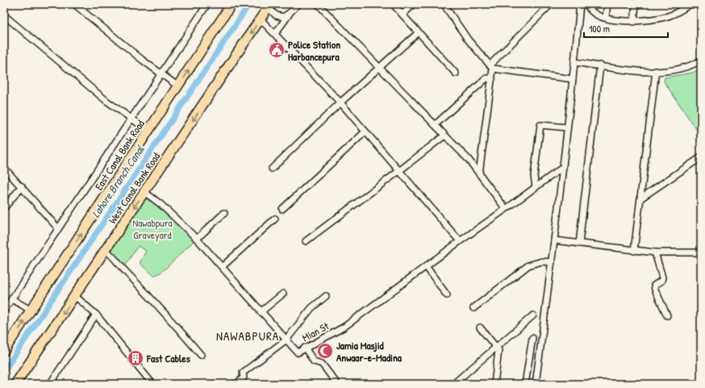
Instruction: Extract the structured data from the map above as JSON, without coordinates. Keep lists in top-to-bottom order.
{
  "streets": {
    "highway": ["East Canal Bank Road", "West Canal Bank Road"],
    "street": ["Mian St"]
  },
  "crossings": [
    ["West Canal Bank Road", "Mian St"]
  ],
  "one_way": ["East Canal Bank Road", "West Canal Bank Road"],
  "districts": ["NAWABPURA"],
  "water": ["Lahore Branch Canal"],
  "parks": ["Nawabpura Graveyard"],
  "places": {
    "public building": ["Police Station Harbancepura"],
    "mosque": ["Jamia Masjid Anwaar-e-Madina"],
    "building": ["Fast Cables"]
  },
  "scale_bar": "100 m"
}
